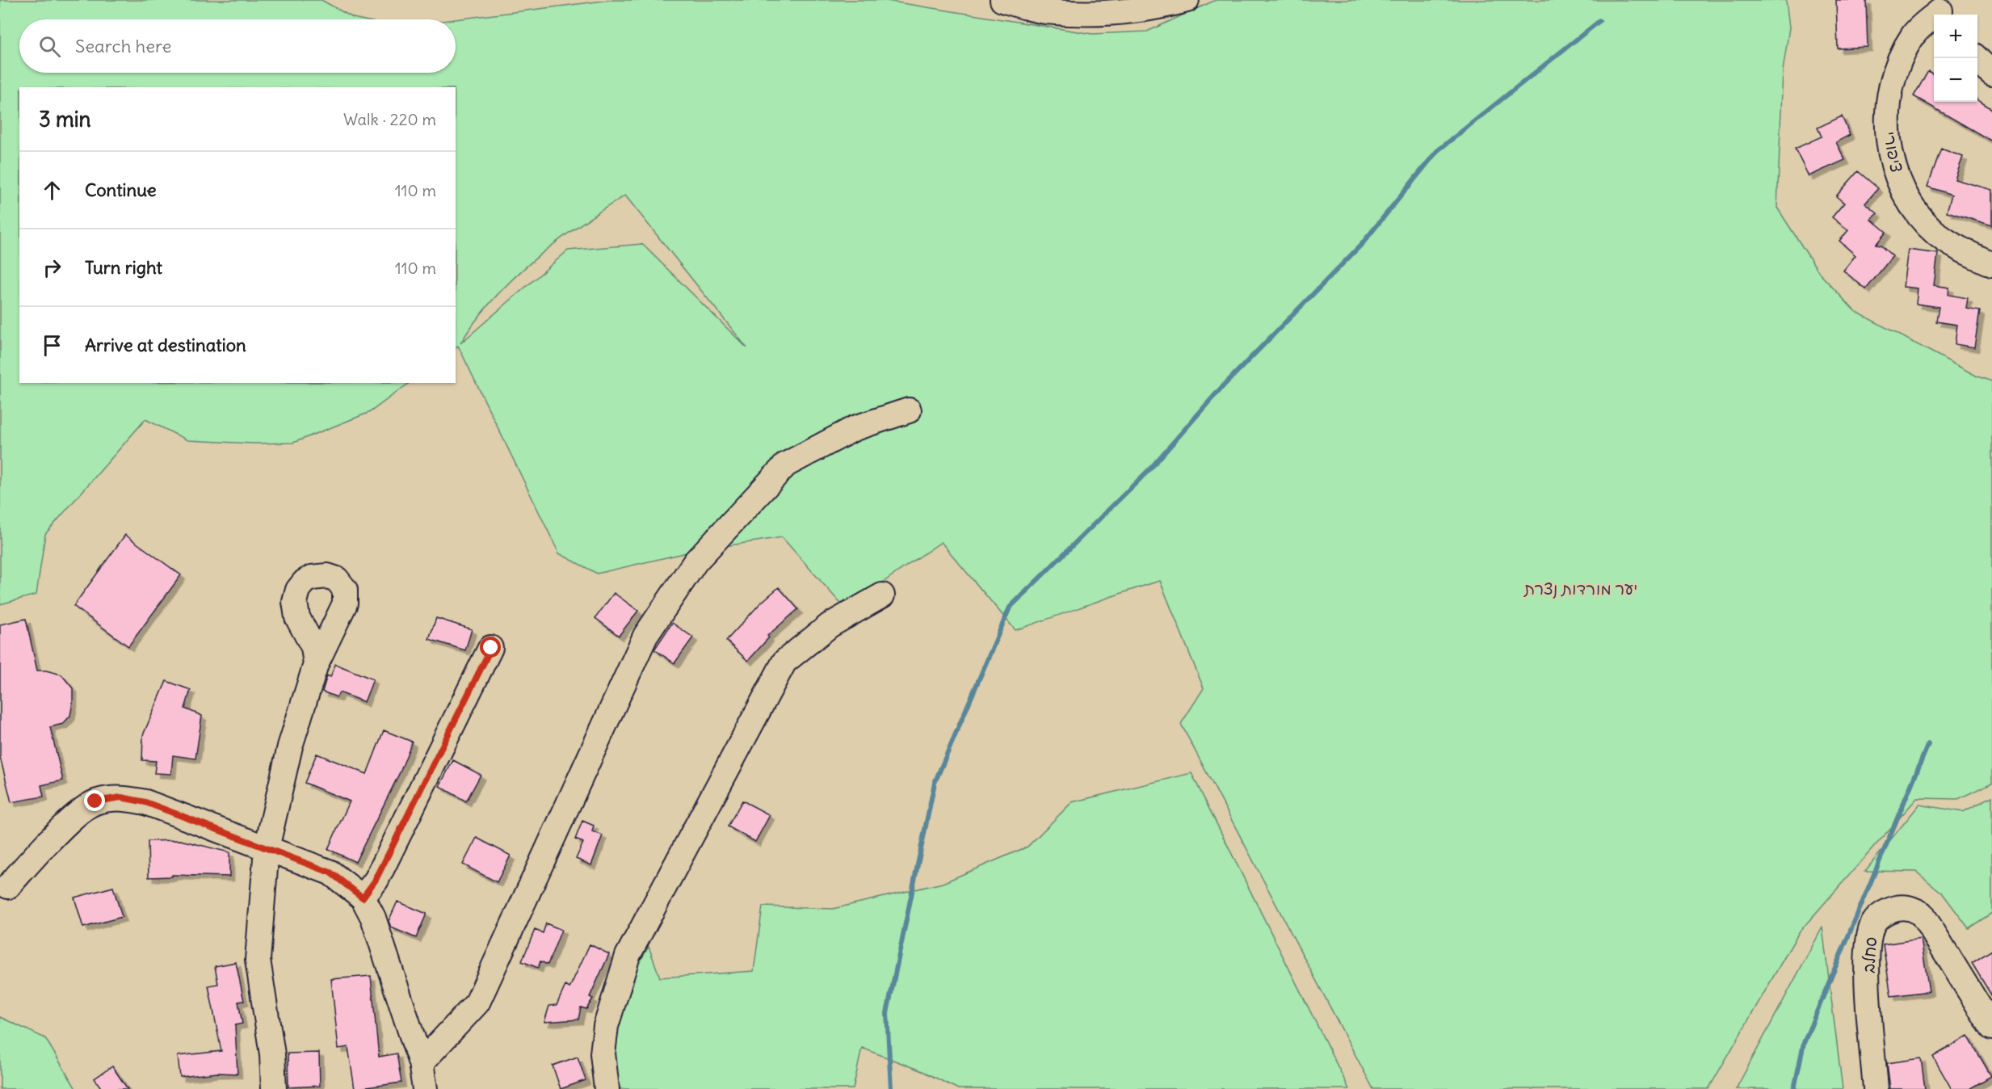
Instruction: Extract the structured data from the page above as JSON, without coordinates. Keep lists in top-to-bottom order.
{
  "streets": {
    "street": ["ציפורי", "סחלב"]
  },
  "parks": ["יער מורדות נצרת"],
  "page": {
    "map_buttons": ["+", "−"],
    "search": "Search here",
    "heading": ["3 min", "Walk · 220 m"],
    "list": [
      ["Continue", "110 m"],
      ["Turn right", "110 m"],
      "Arrive at destination"
    ]
  }
}
